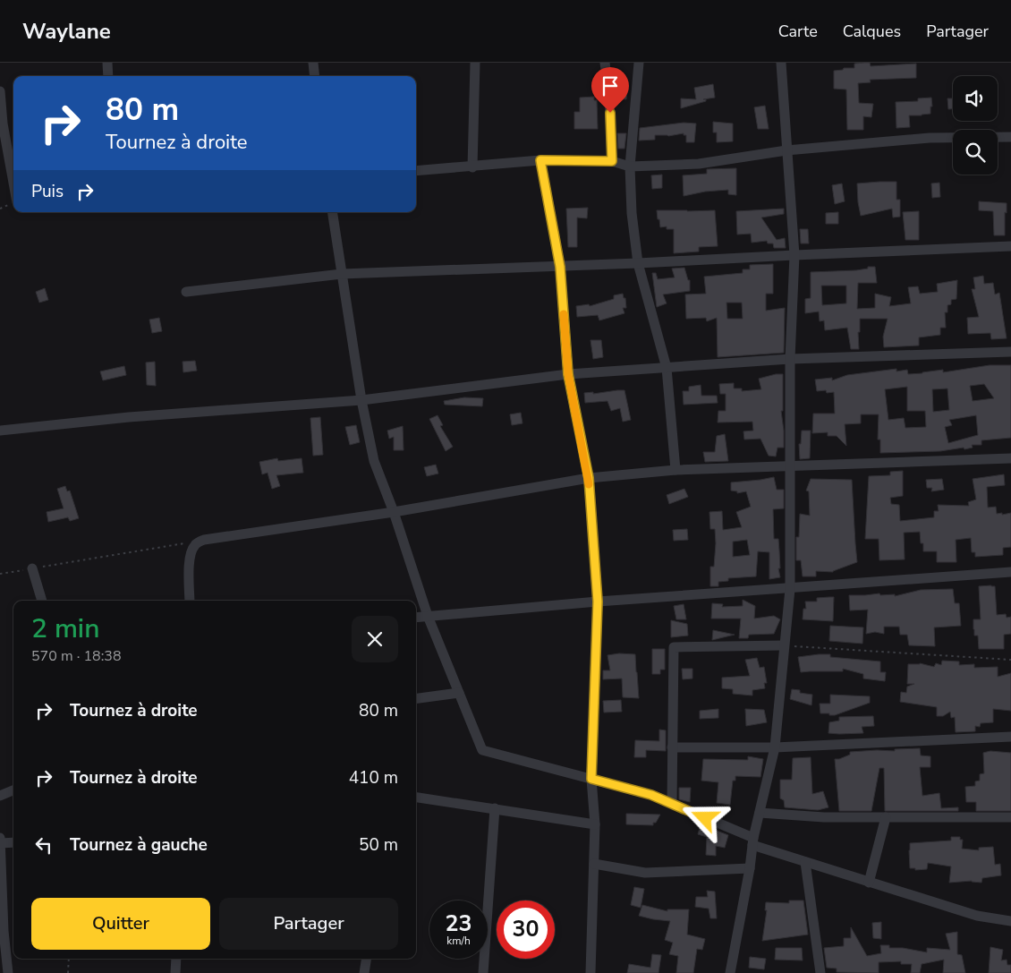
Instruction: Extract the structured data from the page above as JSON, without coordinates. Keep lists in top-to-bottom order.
{
  "page": {
    "header": "Waylane",
    "nav": ["Carte", "Calques", "Partager"],
    "turn": ["80 m", "Tournez à droite"],
    "then": "Puis",
    "heading": ["2 min", "570 m · 18:38"],
    "list": [
      {
        "name": "Tournez à droite",
        "value": "80 m"
      },
      {
        "name": "Tournez à droite",
        "value": "410 m"
      },
      {
        "name": "Tournez à gauche",
        "value": "50 m"
      }
    ],
    "buttons": ["Quitter", "Partager"],
    "speed": "23 km/h",
    "limit": "30"
  }
}
